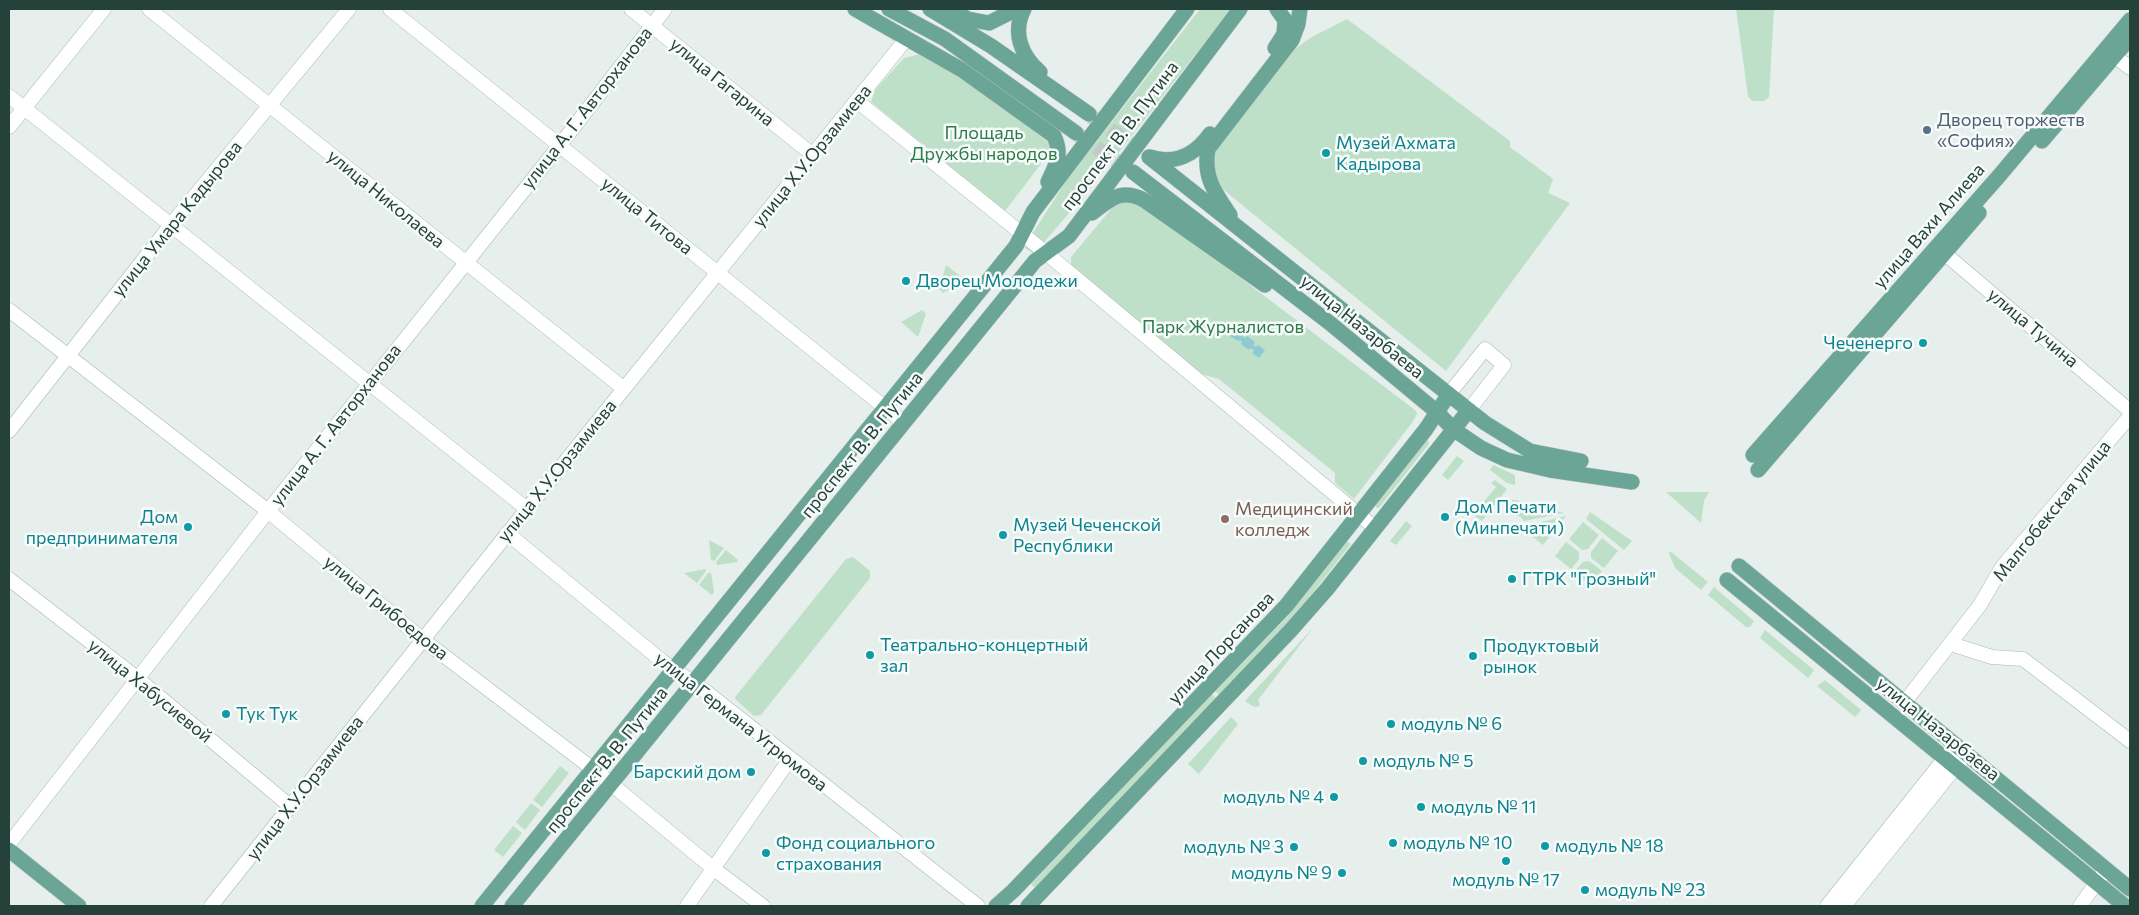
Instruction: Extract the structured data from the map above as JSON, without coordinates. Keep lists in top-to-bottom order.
{
  "streets": {
    "main road": [
      "проспект В. В. Путина",
      "улица Вахи Алиева",
      "улица Назарбаева",
      "улица Лорсанова"
    ],
    "street": [
      "улица Гагарина",
      "улица А. Г. Авторханова",
      "улица Х.У.Орзамиева",
      "улица Николаева",
      "улица Титова",
      "улица Умара Кадырова",
      "улица Тучина",
      "Малгобекская улица",
      "улица Грибоедова",
      "улица Хабусиевой",
      "улица Германа Угрюмова"
    ]
  },
  "crossings": [
    ["улица Гагарина", "улица А. Г. Авторханова"],
    ["улица Гагарина", "улица Х.У.Орзамиева"],
    ["улица А. Г. Авторханова", "улица Николаева"],
    ["улица А. Г. Авторханова", "улица Титова"],
    ["улица А. Г. Авторханова", "улица Грибоедова"],
    ["улица А. Г. Авторханова", "улица Хабусиевой"],
    ["проспект В. В. Путина", "улица Титова"],
    ["проспект В. В. Путина", "улица Грибоедова"],
    ["проспект В. В. Путина", "улица Германа Угрюмова"],
    ["улица Х.У.Орзамиева", "улица Николаева"],
    ["улица Х.У.Орзамиева", "улица Титова"],
    ["улица Х.У.Орзамиева", "улица Грибоедова"],
    ["улица Х.У.Орзамиева", "улица Хабусиевой"],
    ["улица Х.У.Орзамиева", "улица Германа Угрюмова"],
    ["улица Николаева", "улица Умара Кадырова"],
    ["улица Умара Кадырова", "улица Грибоедова"],
    ["улица Вахи Алиева", "улица Тучина"],
    ["улица Назарбаева", "Малгобекская улица"],
    ["улица Назарбаева", "улица Лорсанова"]
  ],
  "parks": ["Площадь Дружбы народов", "Парк Журналистов"],
  "places": [
    "Дворец торжеств «София»",
    "Музей Ахмата Кадырова",
    "Дворец Молодежи",
    "Чеченерго",
    "Дом Печати (Минпечати)",
    "Медицинский колледж",
    "Дом предпринимателя",
    "Музей Чеченской Республики",
    "ГТРК \"Грозный\"",
    "Театрально-концертный зал",
    "Продуктовый рынок",
    "Тук Тук",
    "модуль № 6",
    "модуль № 5",
    "Барский дом",
    "модуль № 4",
    "модуль № 11",
    "модуль № 10",
    "модуль № 18",
    "модуль № 3",
    "Фонд социального страхования",
    "модуль № 17",
    "модуль № 9",
    "модуль № 23"
  ]
}
